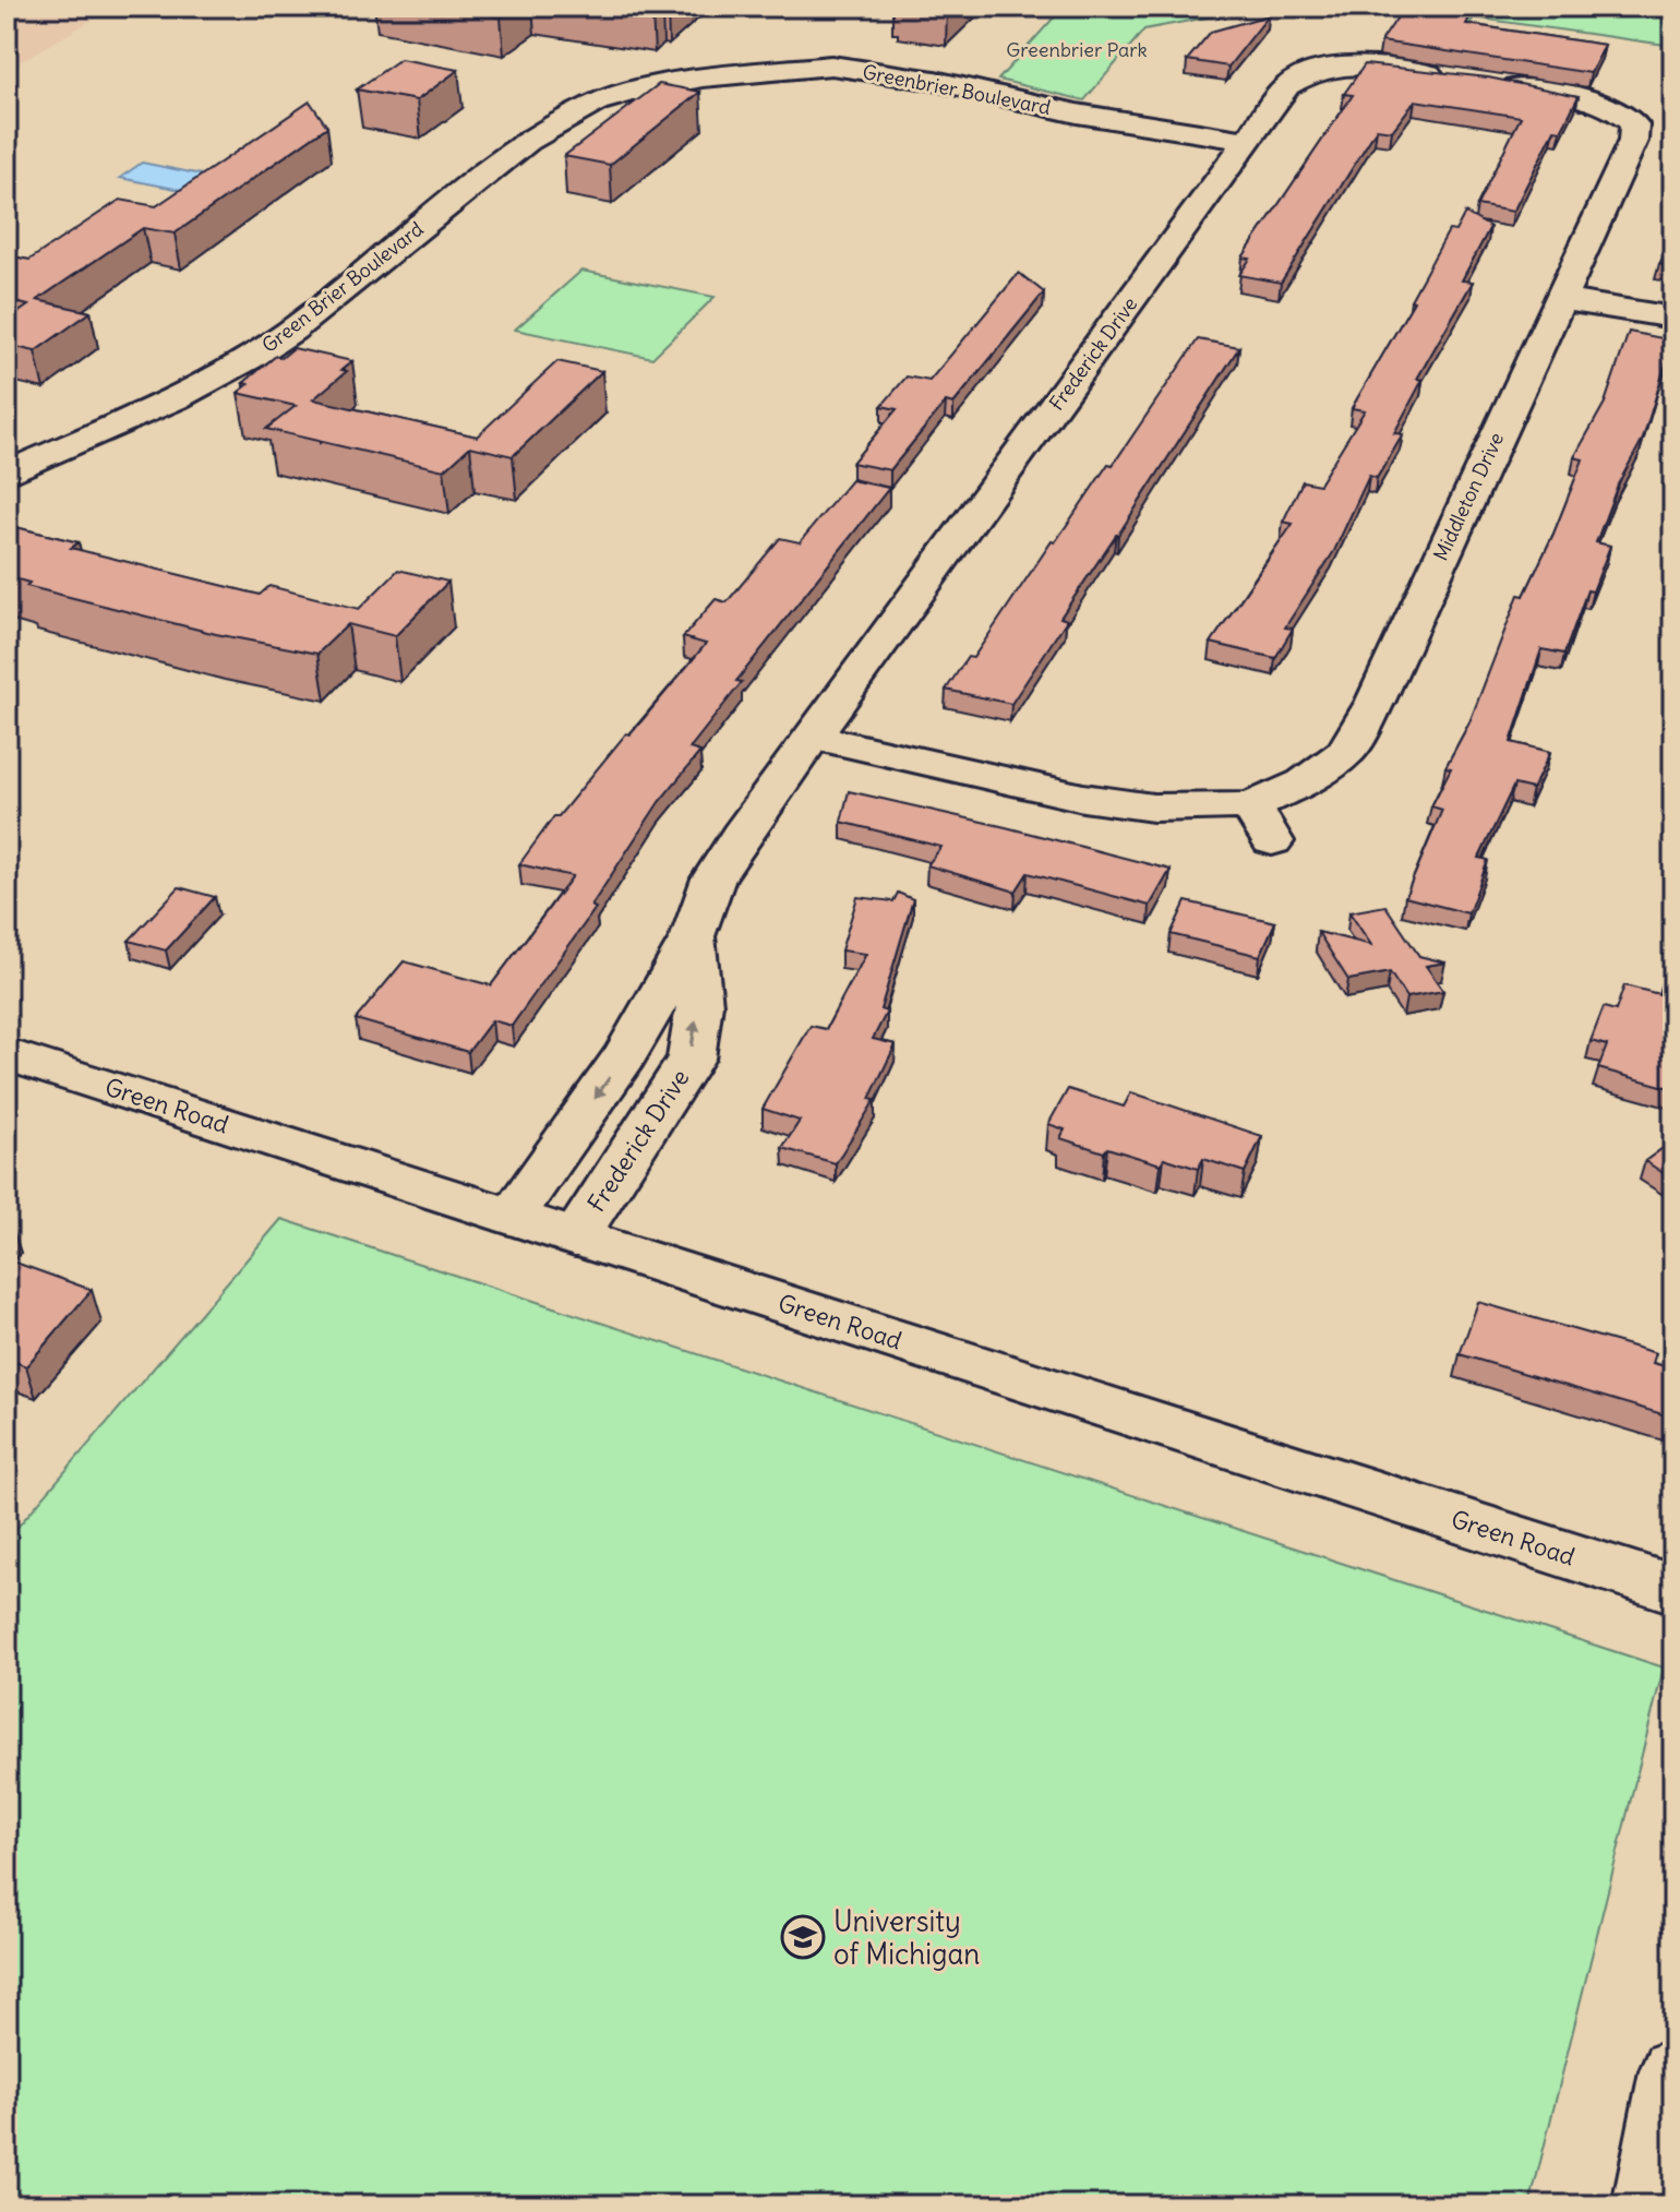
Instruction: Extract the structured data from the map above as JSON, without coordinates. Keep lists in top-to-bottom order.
{
  "streets": {
    "street": [
      "Greenbrier Boulevard",
      "Green Brier Boulevard",
      "Frederick Drive",
      "Middleton Drive",
      "Green Road"
    ]
  },
  "crossings": [
    ["Greenbrier Boulevard", "Green Brier Boulevard"],
    ["Greenbrier Boulevard", "Frederick Drive"],
    ["Frederick Drive", "Middleton Drive"],
    ["Frederick Drive", "Green Road"]
  ],
  "parks": ["Greenbrier Park"],
  "places": {
    "school or university": ["University of Michigan"]
  }
}
